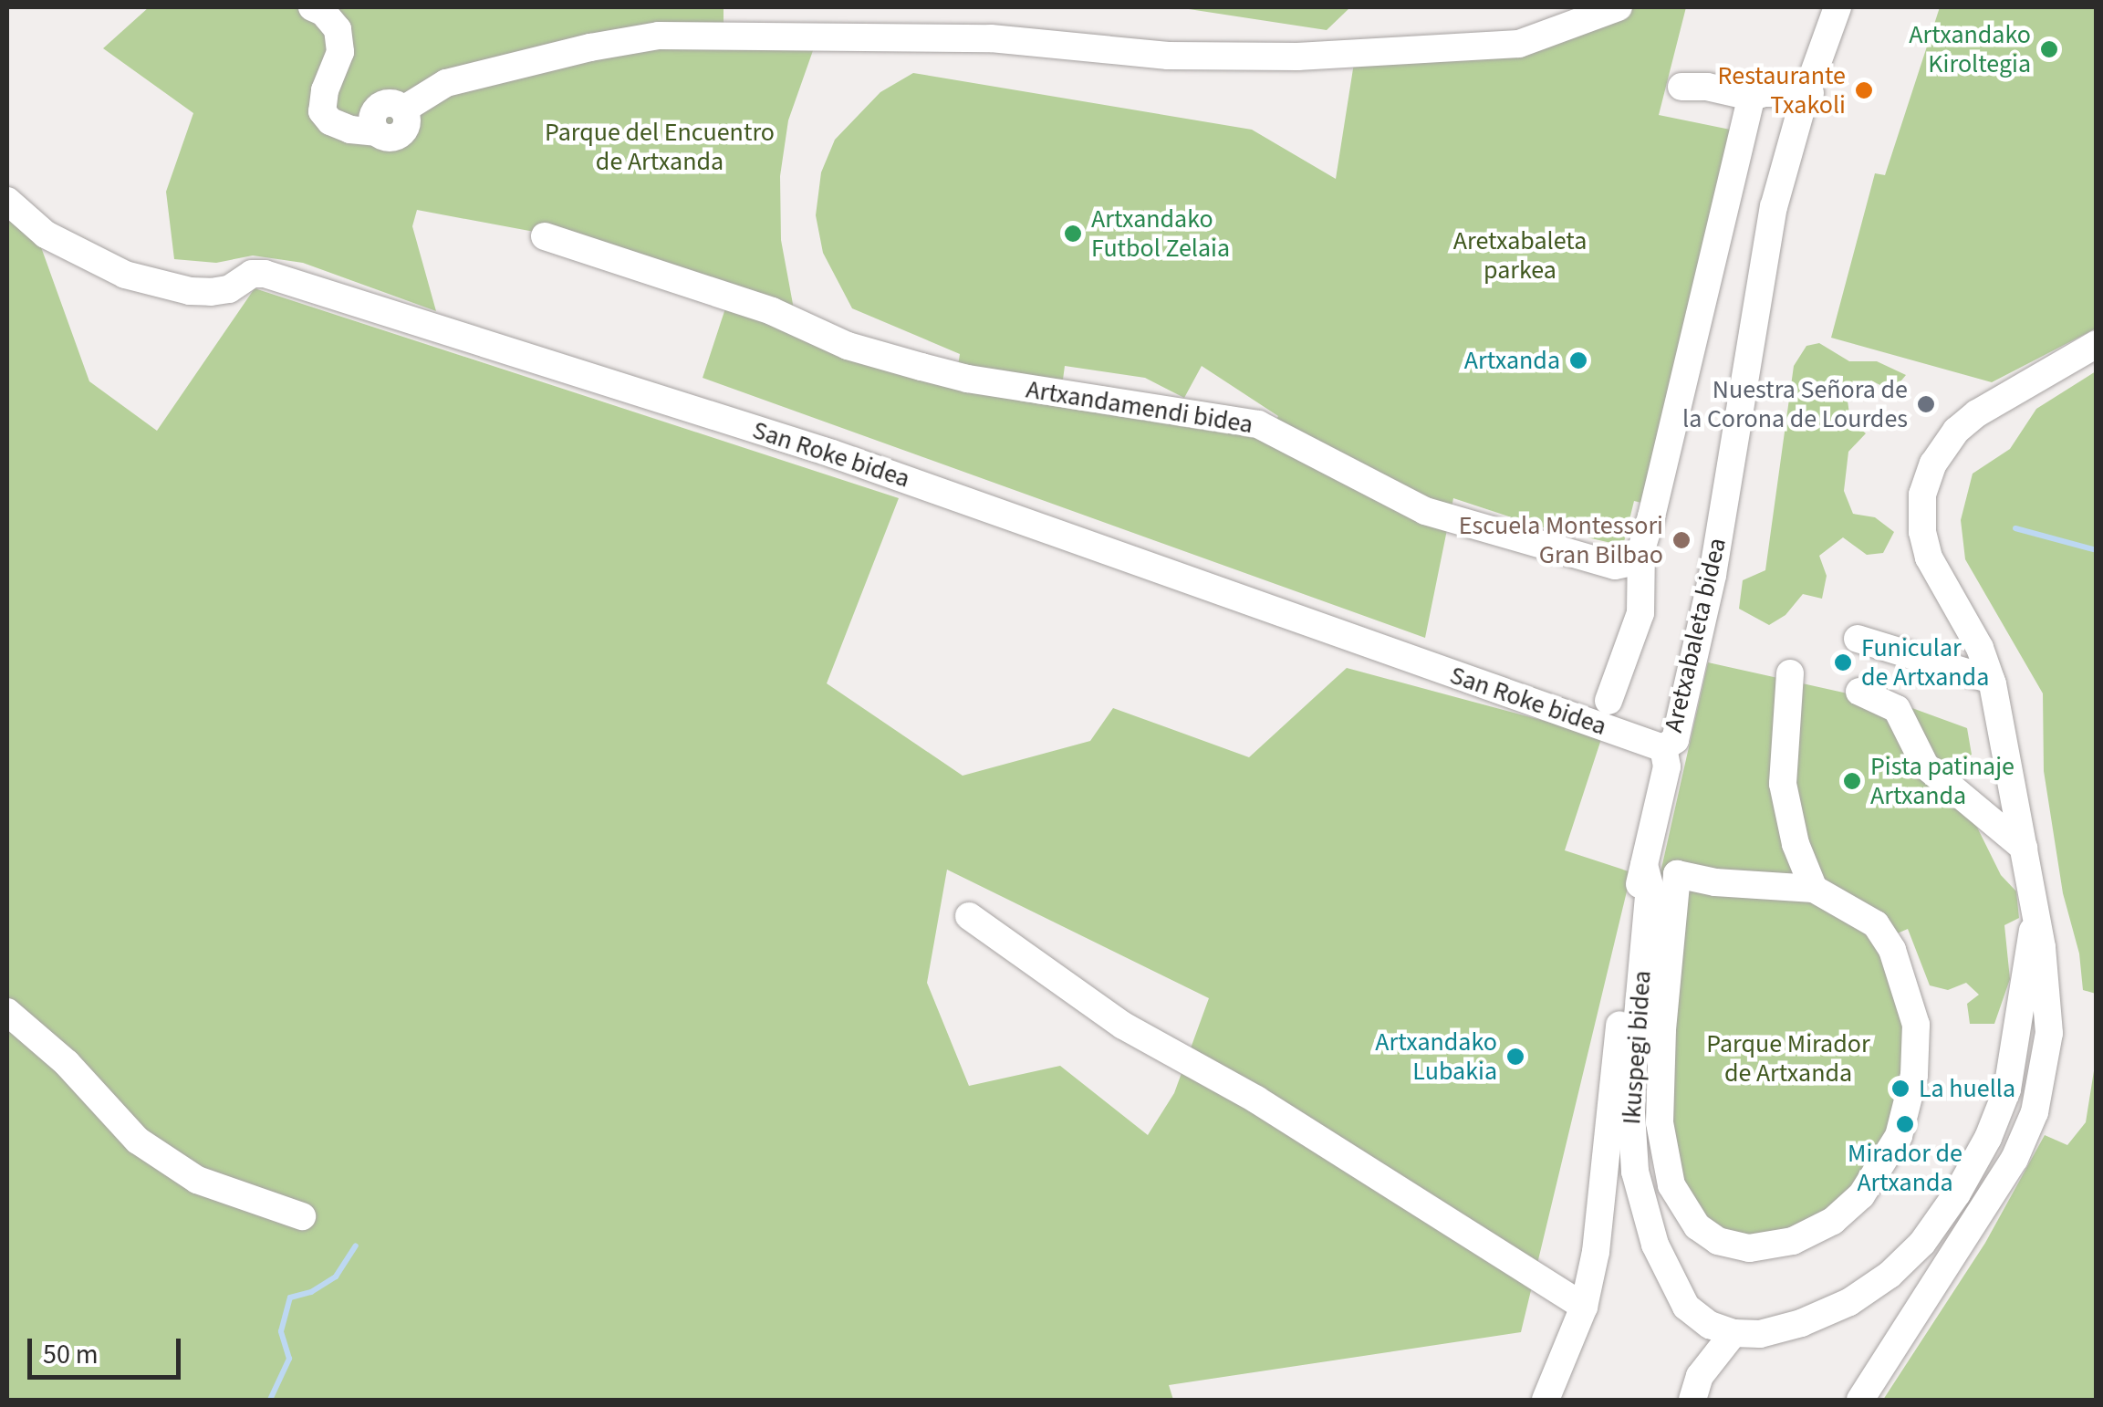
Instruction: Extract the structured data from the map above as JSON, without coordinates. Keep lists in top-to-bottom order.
{
  "streets": {
    "street": [
      "Artxandamendi bidea",
      "San Roke bidea",
      "Aretxabaleta bidea",
      "Ikuspegi bidea"
    ]
  },
  "crossings": [
    ["San Roke bidea", "Aretxabaleta bidea"],
    ["Aretxabaleta bidea", "Ikuspegi bidea"]
  ],
  "parks": ["Parque del Encuentro de Artxanda", "Aretxabaleta parkea", "Parque Mirador de Artxanda"],
  "places": [
    "Artxandako Kiroltegia",
    "Restaurante Txakoli",
    "Artxandako Futbol Zelaia",
    "Artxanda",
    "Nuestra Señora de la Corona de Lourdes",
    "Escuela Montessori Gran Bilbao",
    "Funicular de Artxanda",
    "Pista patinaje Artxanda",
    "Artxandako Lubakia",
    "La huella",
    "Mirador de Artxanda"
  ],
  "scale_bar": "50 m"
}
